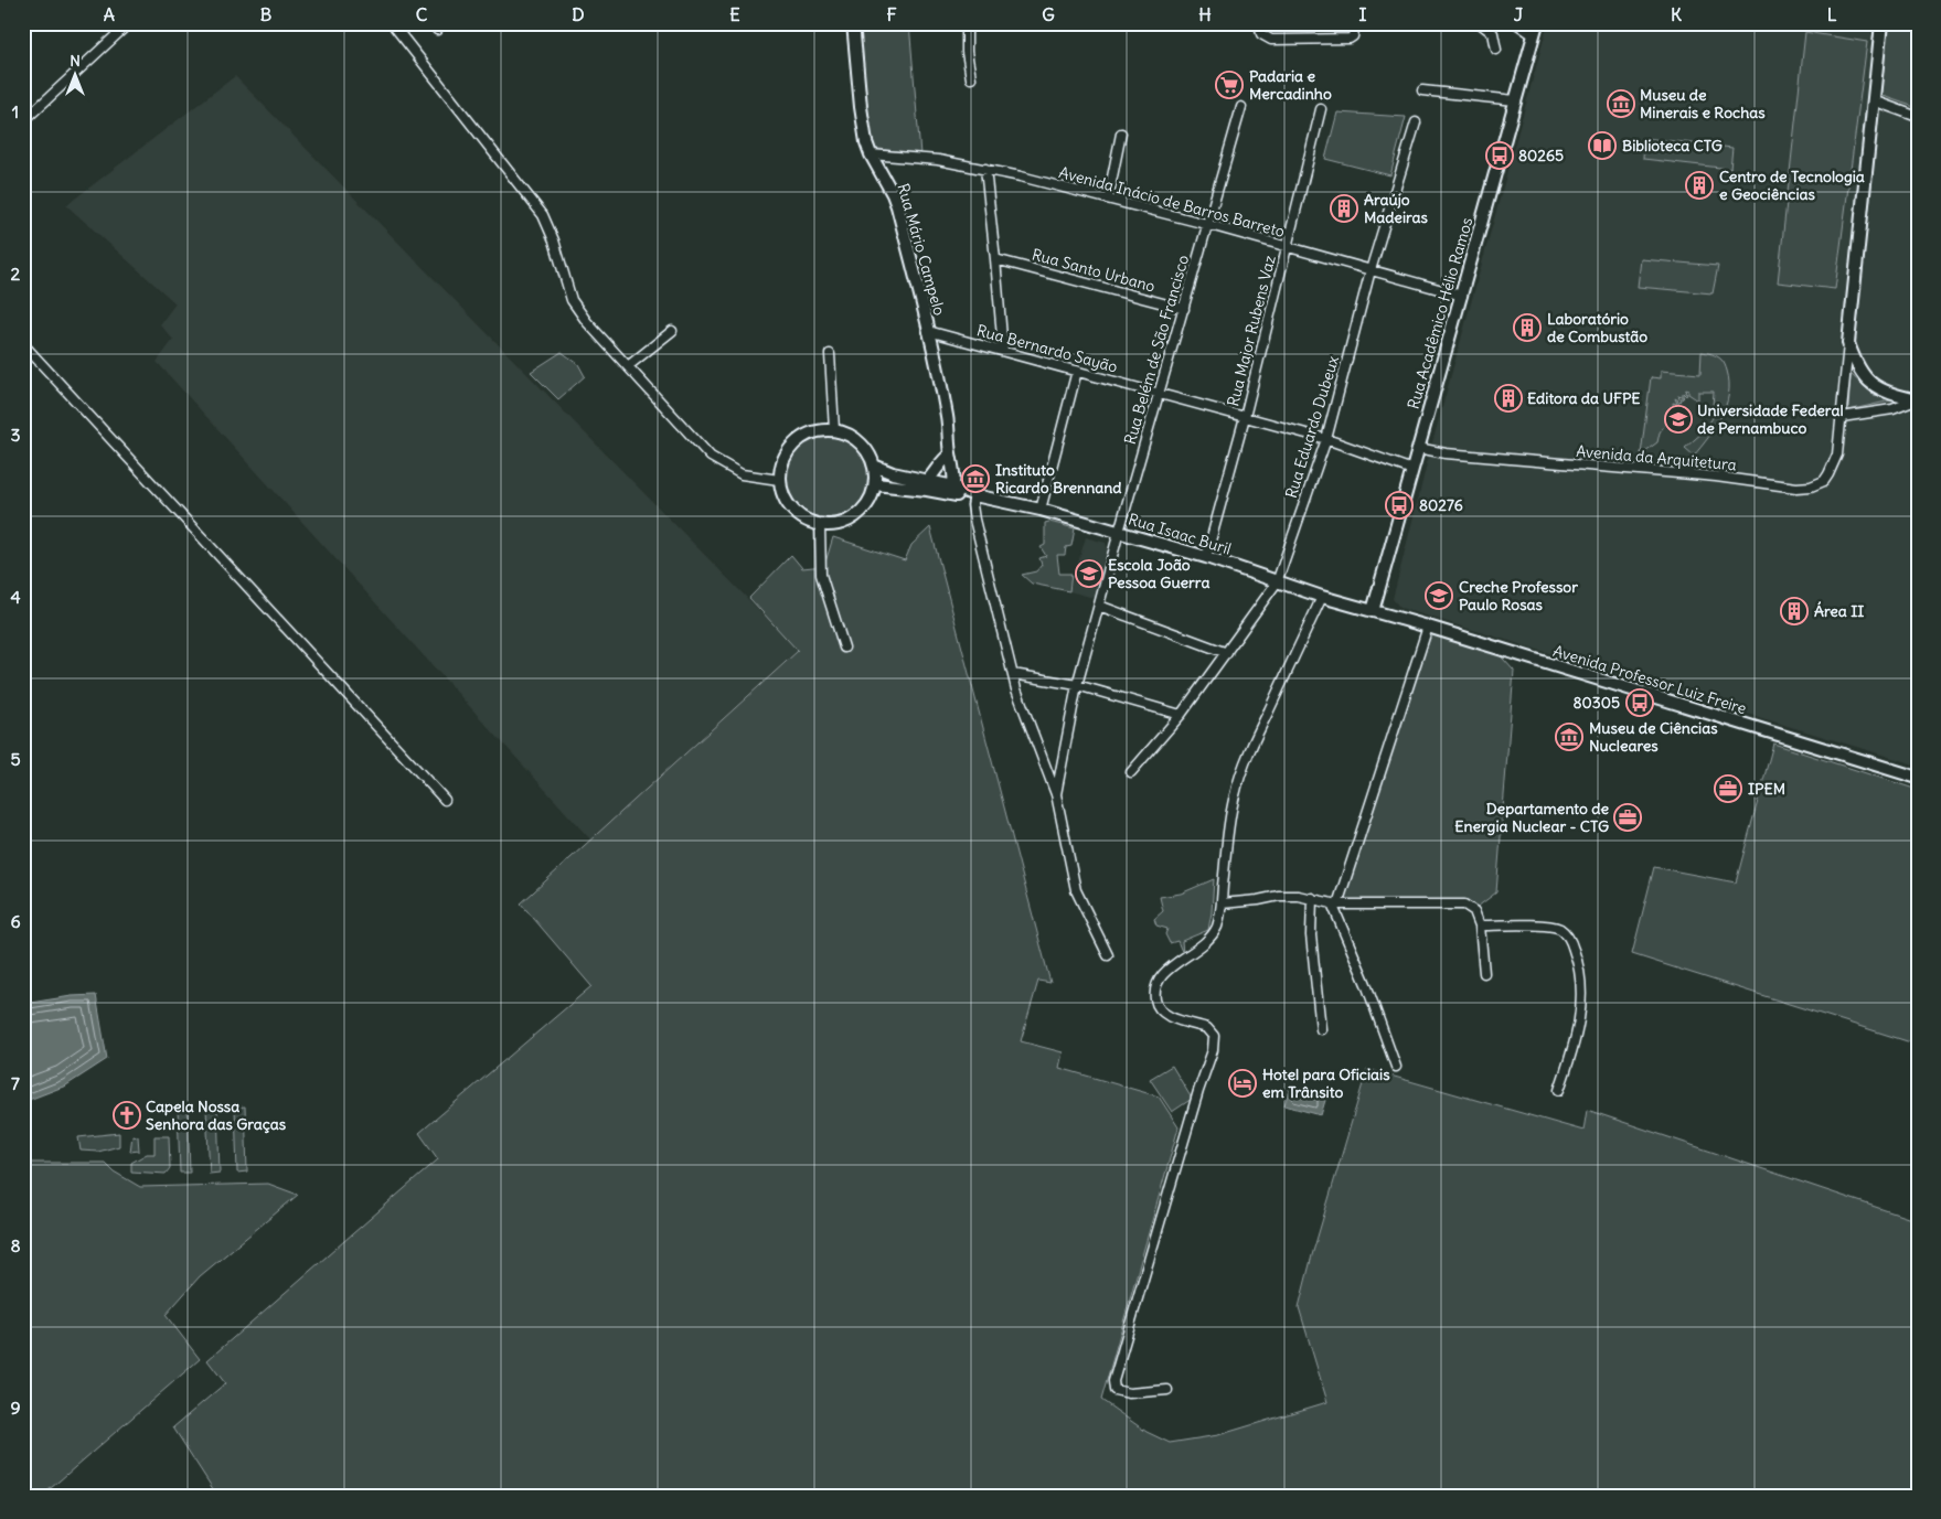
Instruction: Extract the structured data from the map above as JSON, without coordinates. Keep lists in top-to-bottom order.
{
  "streets": {
    "main road": [
      "Rua Mário Campelo",
      "Rua Acadêmico Hélio Ramos",
      "Avenida da Arquitetura",
      "Rua Isaac Buril",
      "Avenida Professor Luiz Freire"
    ],
    "street": [
      "Avenida Inácio de Barros Barreto",
      "Rua Santo Urbano",
      "Rua Major Rubens Vaz",
      "Rua Bernardo Sayão",
      "Rua Belém de São Francisco",
      "Rua Eduardo Dubeux"
    ]
  },
  "crossings": [
    ["Avenida Inácio de Barros Barreto", "Rua Mário Campelo"],
    ["Avenida Inácio de Barros Barreto", "Rua Acadêmico Hélio Ramos"],
    ["Avenida Inácio de Barros Barreto", "Rua Major Rubens Vaz"],
    ["Avenida Inácio de Barros Barreto", "Rua Belém de São Francisco"],
    ["Avenida Inácio de Barros Barreto", "Rua Eduardo Dubeux"],
    ["Rua Mário Campelo", "Rua Bernardo Sayão"],
    ["Rua Mário Campelo", "Rua Isaac Buril"],
    ["Rua Santo Urbano", "Rua Belém de São Francisco"],
    ["Rua Acadêmico Hélio Ramos", "Rua Bernardo Sayão"],
    ["Rua Acadêmico Hélio Ramos", "Avenida da Arquitetura"],
    ["Rua Acadêmico Hélio Ramos", "Rua Isaac Buril"],
    ["Rua Acadêmico Hélio Ramos", "Avenida Professor Luiz Freire"],
    ["Rua Major Rubens Vaz", "Rua Bernardo Sayão"],
    ["Rua Major Rubens Vaz", "Rua Isaac Buril"],
    ["Rua Bernardo Sayão", "Rua Belém de São Francisco"],
    ["Rua Bernardo Sayão", "Rua Eduardo Dubeux"],
    ["Rua Belém de São Francisco", "Rua Isaac Buril"],
    ["Rua Eduardo Dubeux", "Rua Isaac Buril"],
    ["Rua Isaac Buril", "Avenida Professor Luiz Freire"]
  ],
  "places": {
    "supermarket": ["Padaria e Mercadinho"],
    "museum": ["Museu de Minerais e Rochas", "Instituto Ricardo Brennand", "Museu de Ciências Nucleares"],
    "library": ["Biblioteca CTG"],
    "bus stop": ["80265", "80276", "80305"],
    "building": [
      "Centro de Tecnologia e Geociências",
      "Araújo Madeiras",
      "Laboratório de Combustão",
      "Editora da UFPE",
      "Área II"
    ],
    "school or university": ["Universidade Federal de Pernambuco", "Escola João Pessoa Guerra", "Creche Professor Paulo Rosas"],
    "office": ["IPEM", "Departamento de Energia Nuclear - CTG"],
    "hotel": ["Hotel para Oficiais em Trânsito"],
    "church": ["Capela Nossa Senhora das Graças"]
  },
  "north": "top",
  "grid": {
    "columns": [
      "A",
      "B",
      "C",
      "D",
      "E",
      "F",
      "G",
      "H",
      "I",
      "J",
      "K",
      "L"
    ],
    "rows": [
      "1",
      "2",
      "3",
      "4",
      "5",
      "6",
      "7",
      "8",
      "9"
    ]
  }
}
